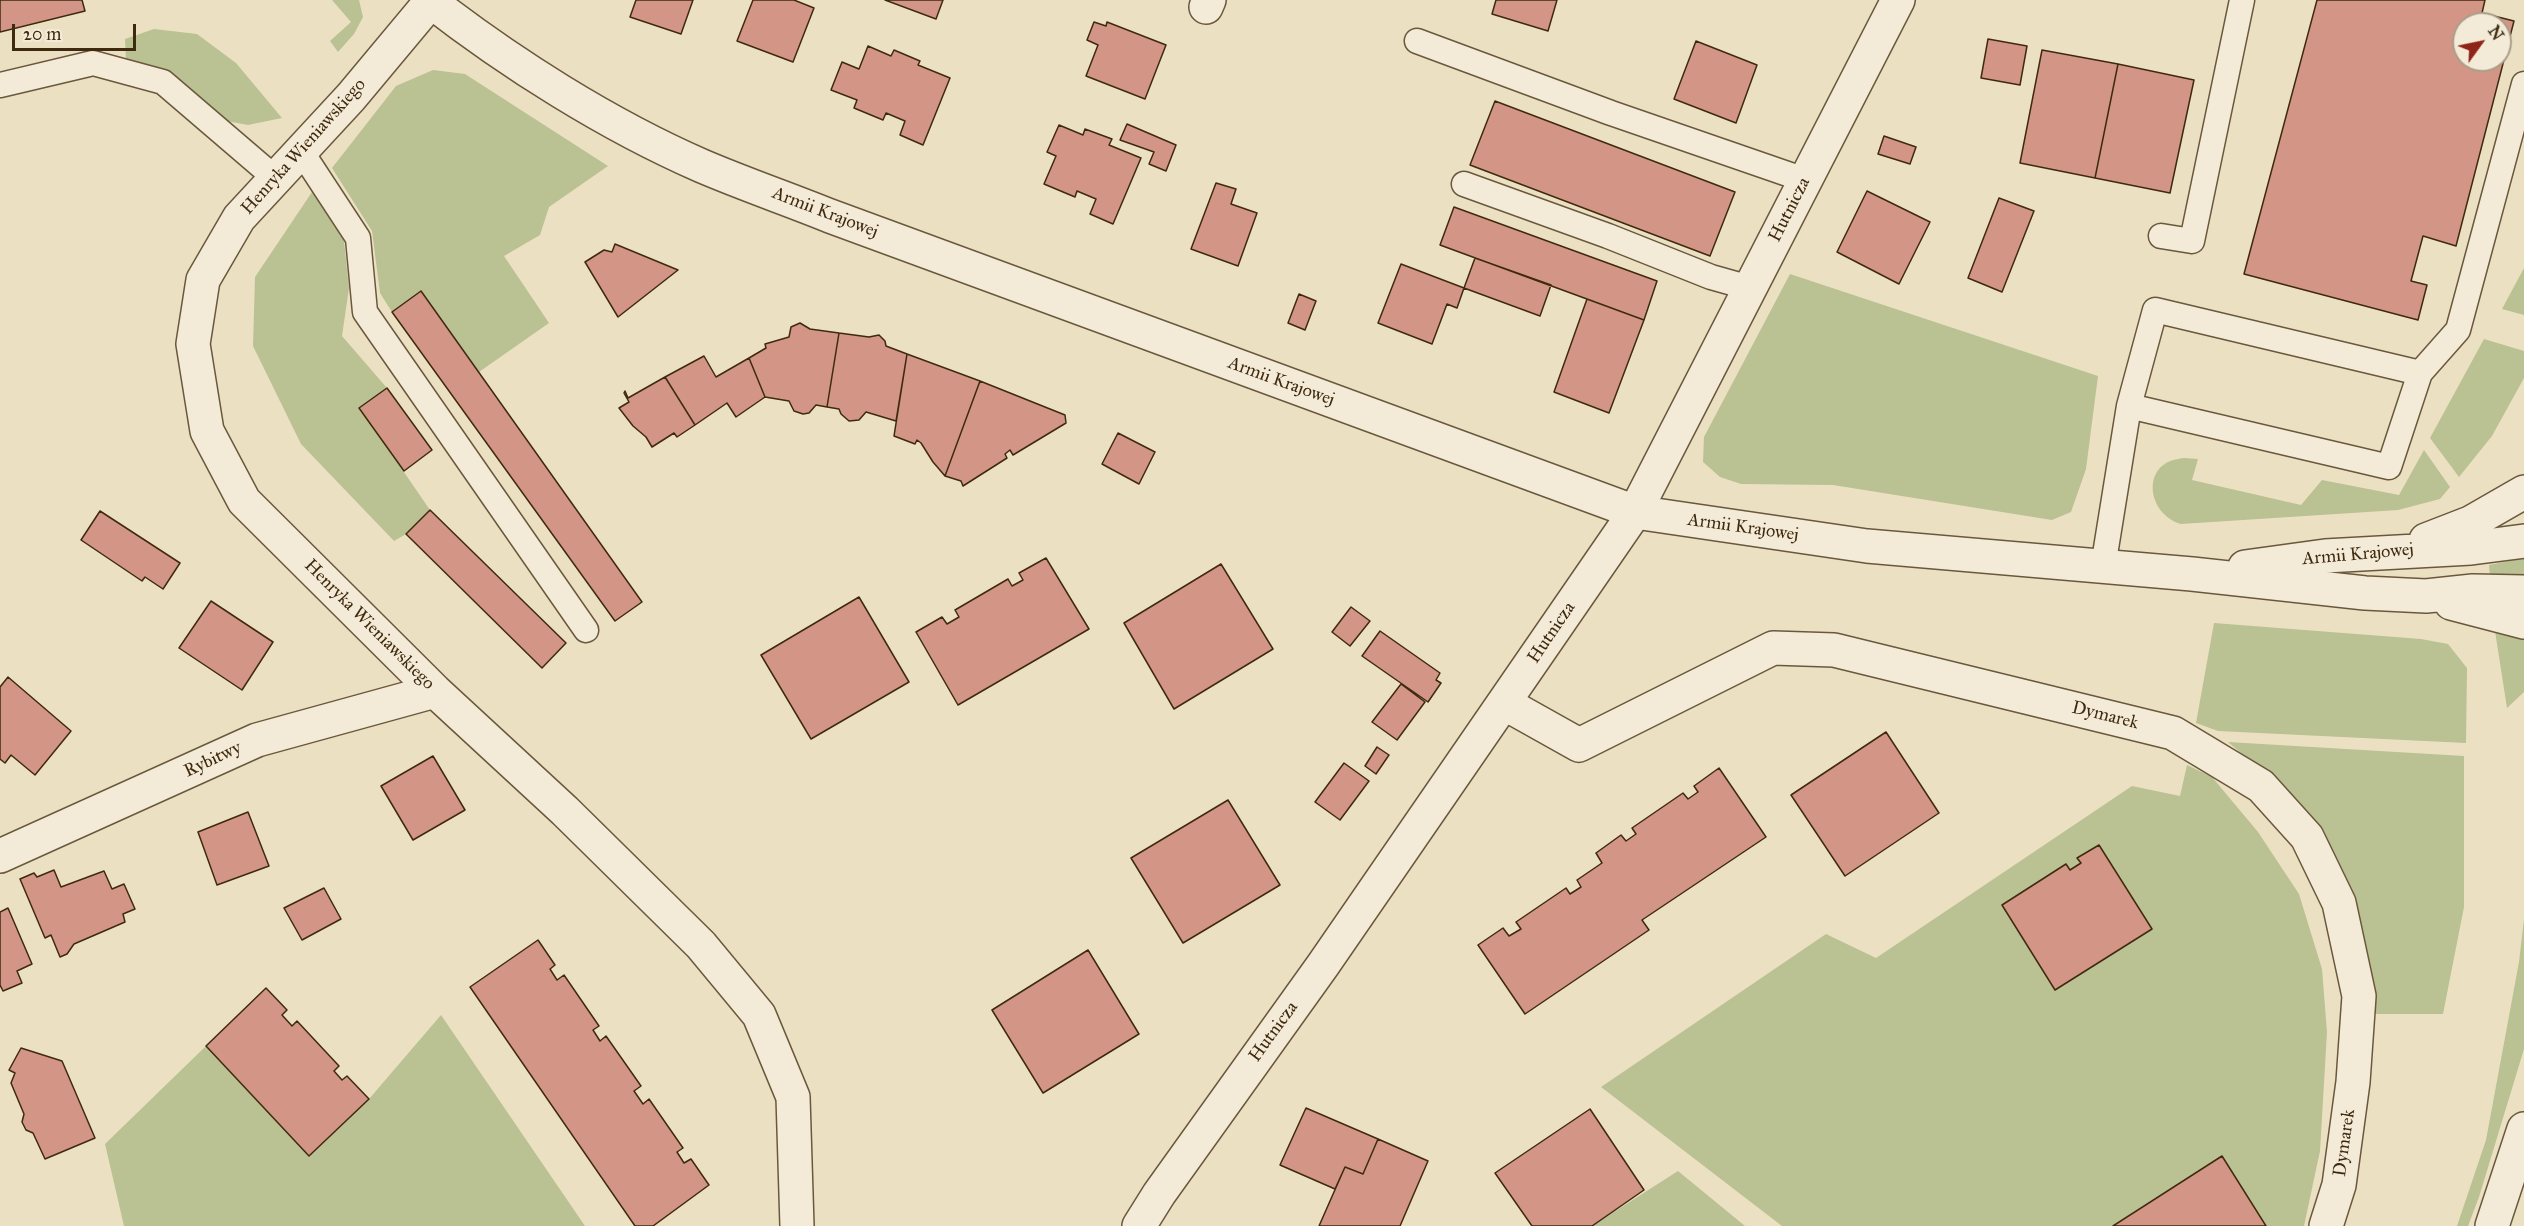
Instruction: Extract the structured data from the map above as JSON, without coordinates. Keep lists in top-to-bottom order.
{
  "streets": {
    "street": [
      "Henryka Wieniawskiego",
      "Hutnicza",
      "Armii Krajowej",
      "Dymarek",
      "Rybitwy"
    ]
  },
  "crossings": [
    ["Henryka Wieniawskiego", "Armii Krajowej"],
    ["Henryka Wieniawskiego", "Rybitwy"],
    ["Hutnicza", "Armii Krajowej"],
    ["Hutnicza", "Dymarek"]
  ],
  "scale_bar": "20 m",
  "north": "top right"
}
